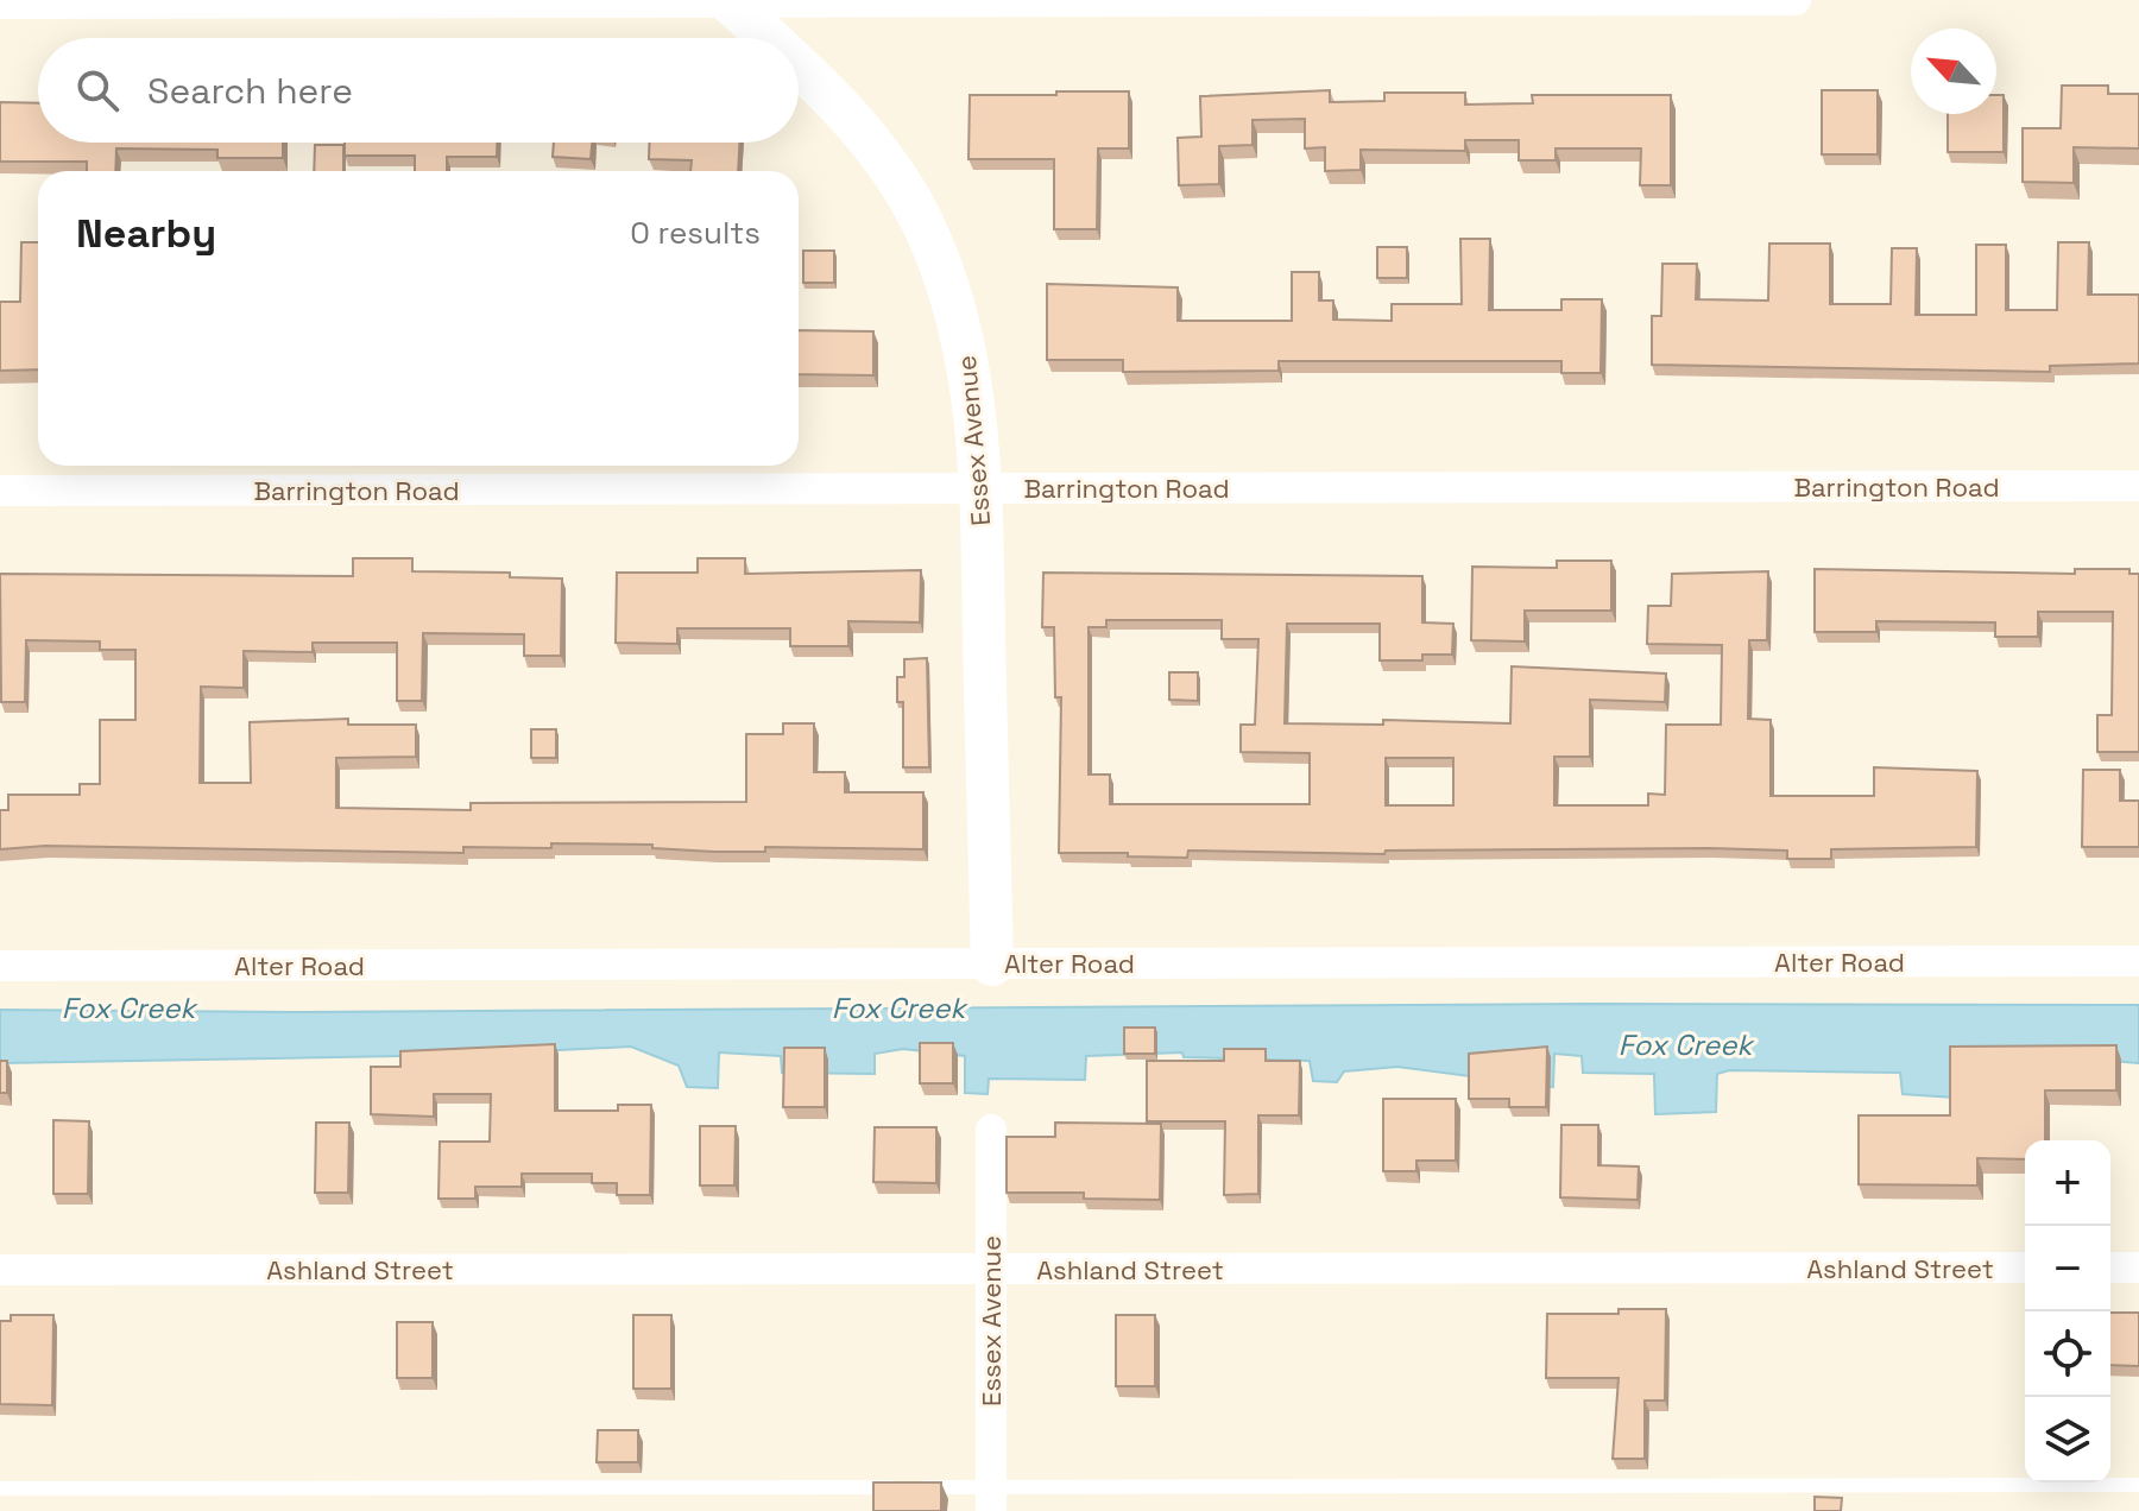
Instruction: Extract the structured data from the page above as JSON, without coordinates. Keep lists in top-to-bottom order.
{
  "streets": {
    "street": [
      "Essex Avenue",
      "Barrington Road",
      "Alter Road",
      "Ashland Street"
    ]
  },
  "crossings": [
    ["Essex Avenue", "Barrington Road"],
    ["Essex Avenue", "Alter Road"],
    ["Essex Avenue", "Ashland Street"]
  ],
  "water": ["Fox Creek"],
  "north": "top left",
  "page": {
    "search": "Search here",
    "heading": ["Nearby", "0 results"],
    "map_buttons": ["+", "−"]
  }
}
